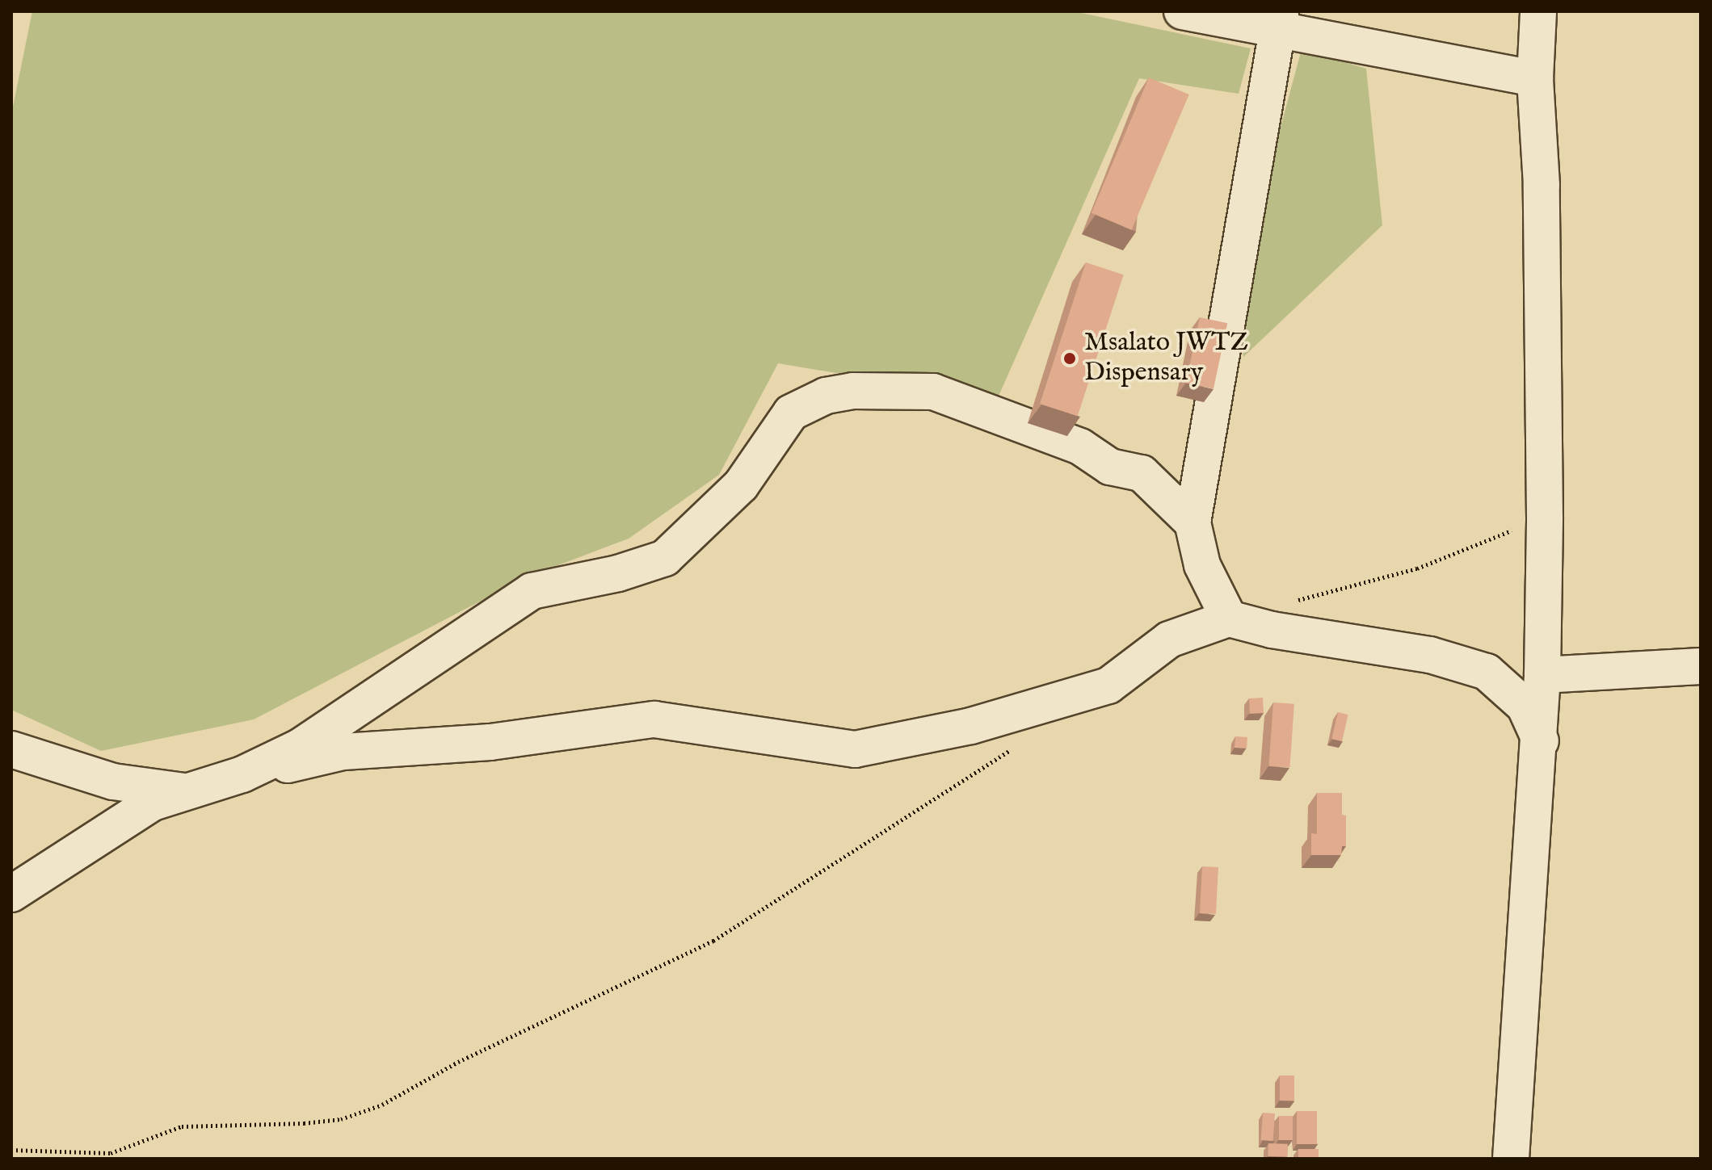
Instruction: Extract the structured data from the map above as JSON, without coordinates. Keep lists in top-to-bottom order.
{
  "places": ["Msalato JWTZ Dispensary"]
}
